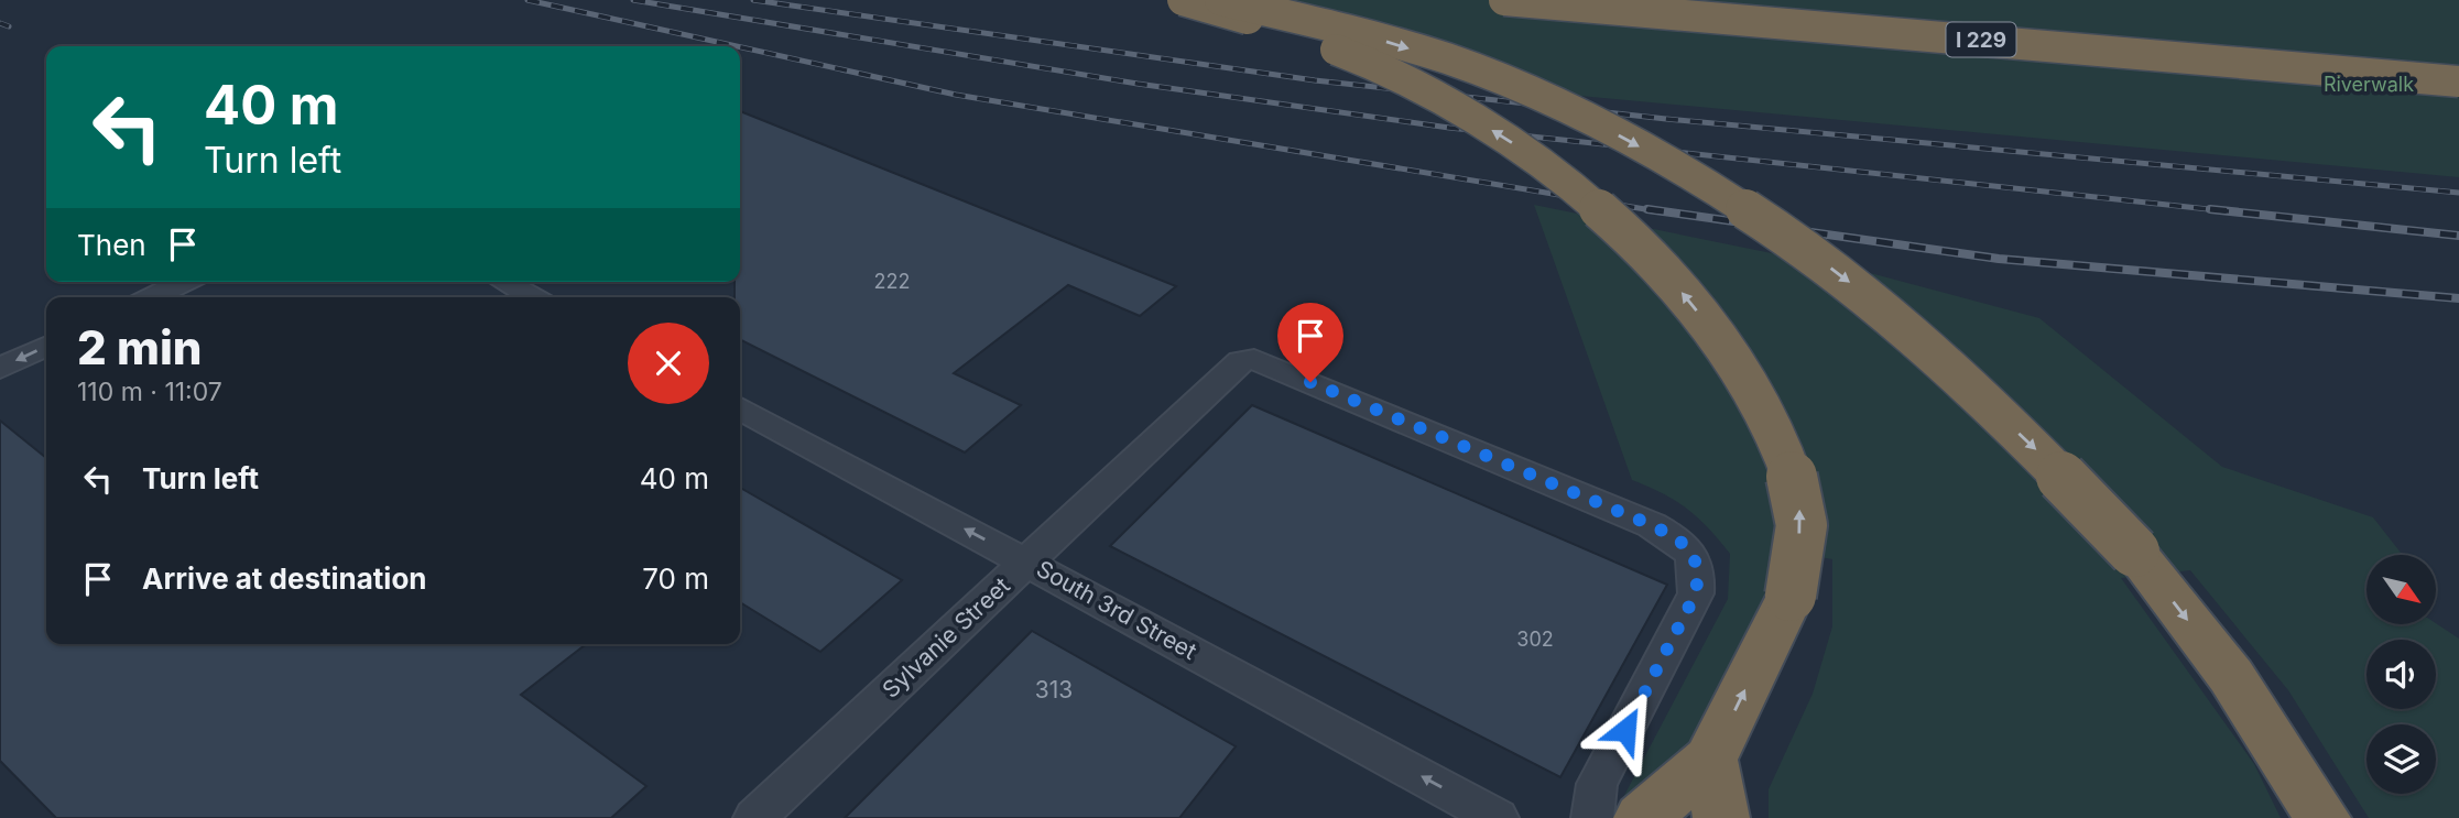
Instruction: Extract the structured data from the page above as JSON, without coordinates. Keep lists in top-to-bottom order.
{
  "streets": {
    "highway": ["I 229"],
    "street": ["South 3rd Street", "Sylvanie Street"]
  },
  "crossings": [
    ["South 3rd Street", "Sylvanie Street"]
  ],
  "one_way": ["South 3rd Street"],
  "parks": ["Riverwalk"],
  "house_numbers": ["222", "302", "313"],
  "north": "bottom right",
  "page": {
    "turn": ["40 m", "Turn left"],
    "then": "Then",
    "heading": ["2 min", "110 m · 11:07"],
    "list": [
      {
        "name": "Turn left",
        "value": "40 m"
      },
      {
        "name": "Arrive at destination",
        "value": "70 m"
      }
    ]
  }
}
